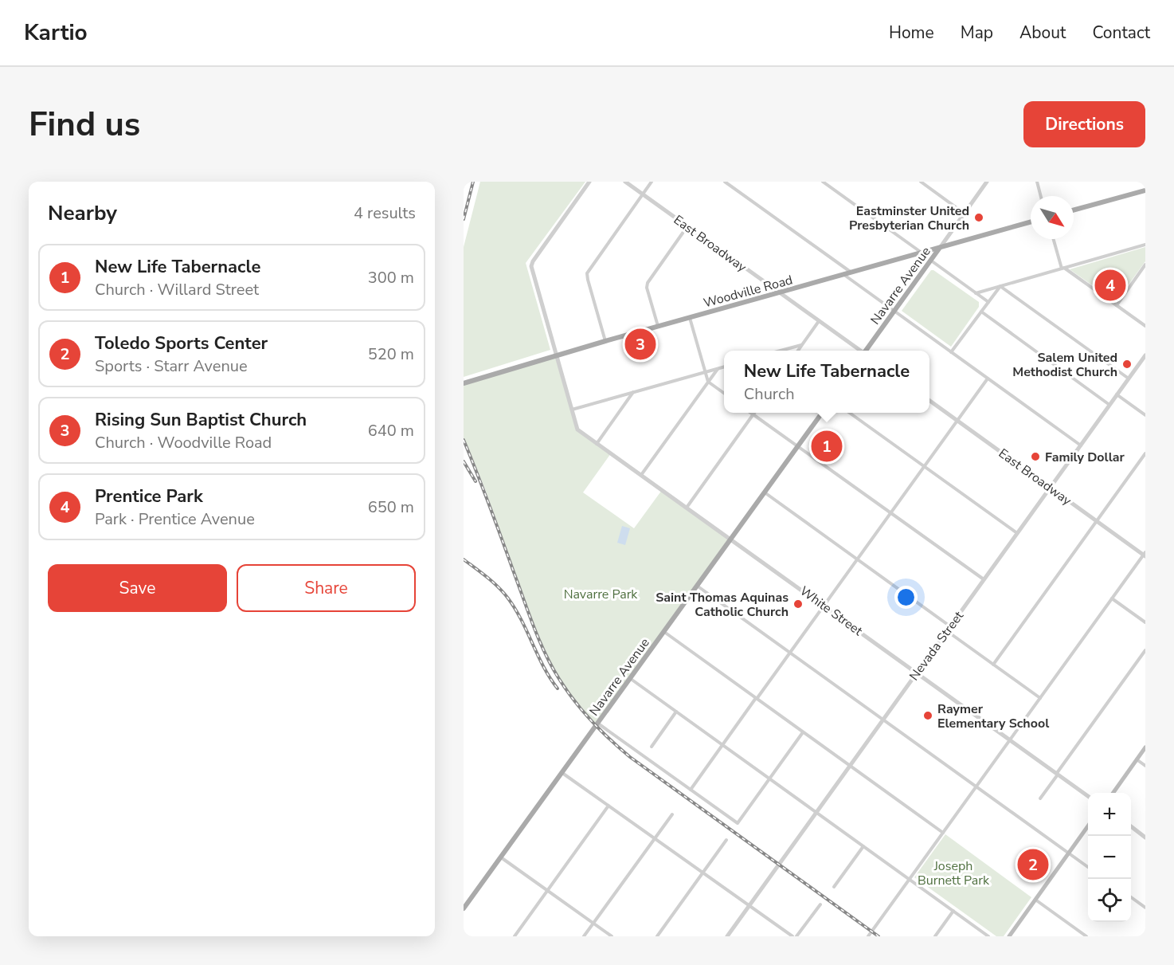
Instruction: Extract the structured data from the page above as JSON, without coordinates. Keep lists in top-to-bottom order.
{
  "streets": {
    "main road": ["Navarre Avenue", "Woodville Road"],
    "street": ["East Broadway", "White Street", "Nevada Street"]
  },
  "crossings": [
    ["East Broadway", "Woodville Road"],
    ["East Broadway", "Nevada Street"],
    ["Navarre Avenue", "Woodville Road"],
    ["Navarre Avenue", "White Street"],
    ["White Street", "Nevada Street"]
  ],
  "parks": ["Navarre Park", "Joseph Burnett Park"],
  "places": [
    "Eastminster United Presbyterian Church",
    "Salem United Methodist Church",
    "Family Dollar",
    "Saint Thomas Aquinas Catholic Church",
    "Raymer Elementary School"
  ],
  "north": "bottom right",
  "page": {
    "header": "Kartio",
    "nav": [
      "Home",
      "Map",
      "About",
      "Contact"
    ],
    "buttons": [
      "Directions",
      ["Save", "Share"]
    ],
    "title": "Find us",
    "heading": ["Nearby", "4 results"],
    "list": [
      {
        "mark": "1",
        "name": "New Life Tabernacle",
        "note": "Church · Willard Street",
        "value": "300 m"
      },
      {
        "mark": "2",
        "name": "Toledo Sports Center",
        "note": "Sports · Starr Avenue",
        "value": "520 m"
      },
      {
        "mark": "3",
        "name": "Rising Sun Baptist Church",
        "note": "Church · Woodville Road",
        "value": "640 m"
      },
      {
        "mark": "4",
        "name": "Prentice Park",
        "note": "Park · Prentice Avenue",
        "value": "650 m"
      }
    ],
    "pins": [
      "4",
      "3",
      "1",
      "2"
    ],
    "popup": ["New Life Tabernacle", "Church"],
    "map_buttons": ["+", "−"]
  }
}
